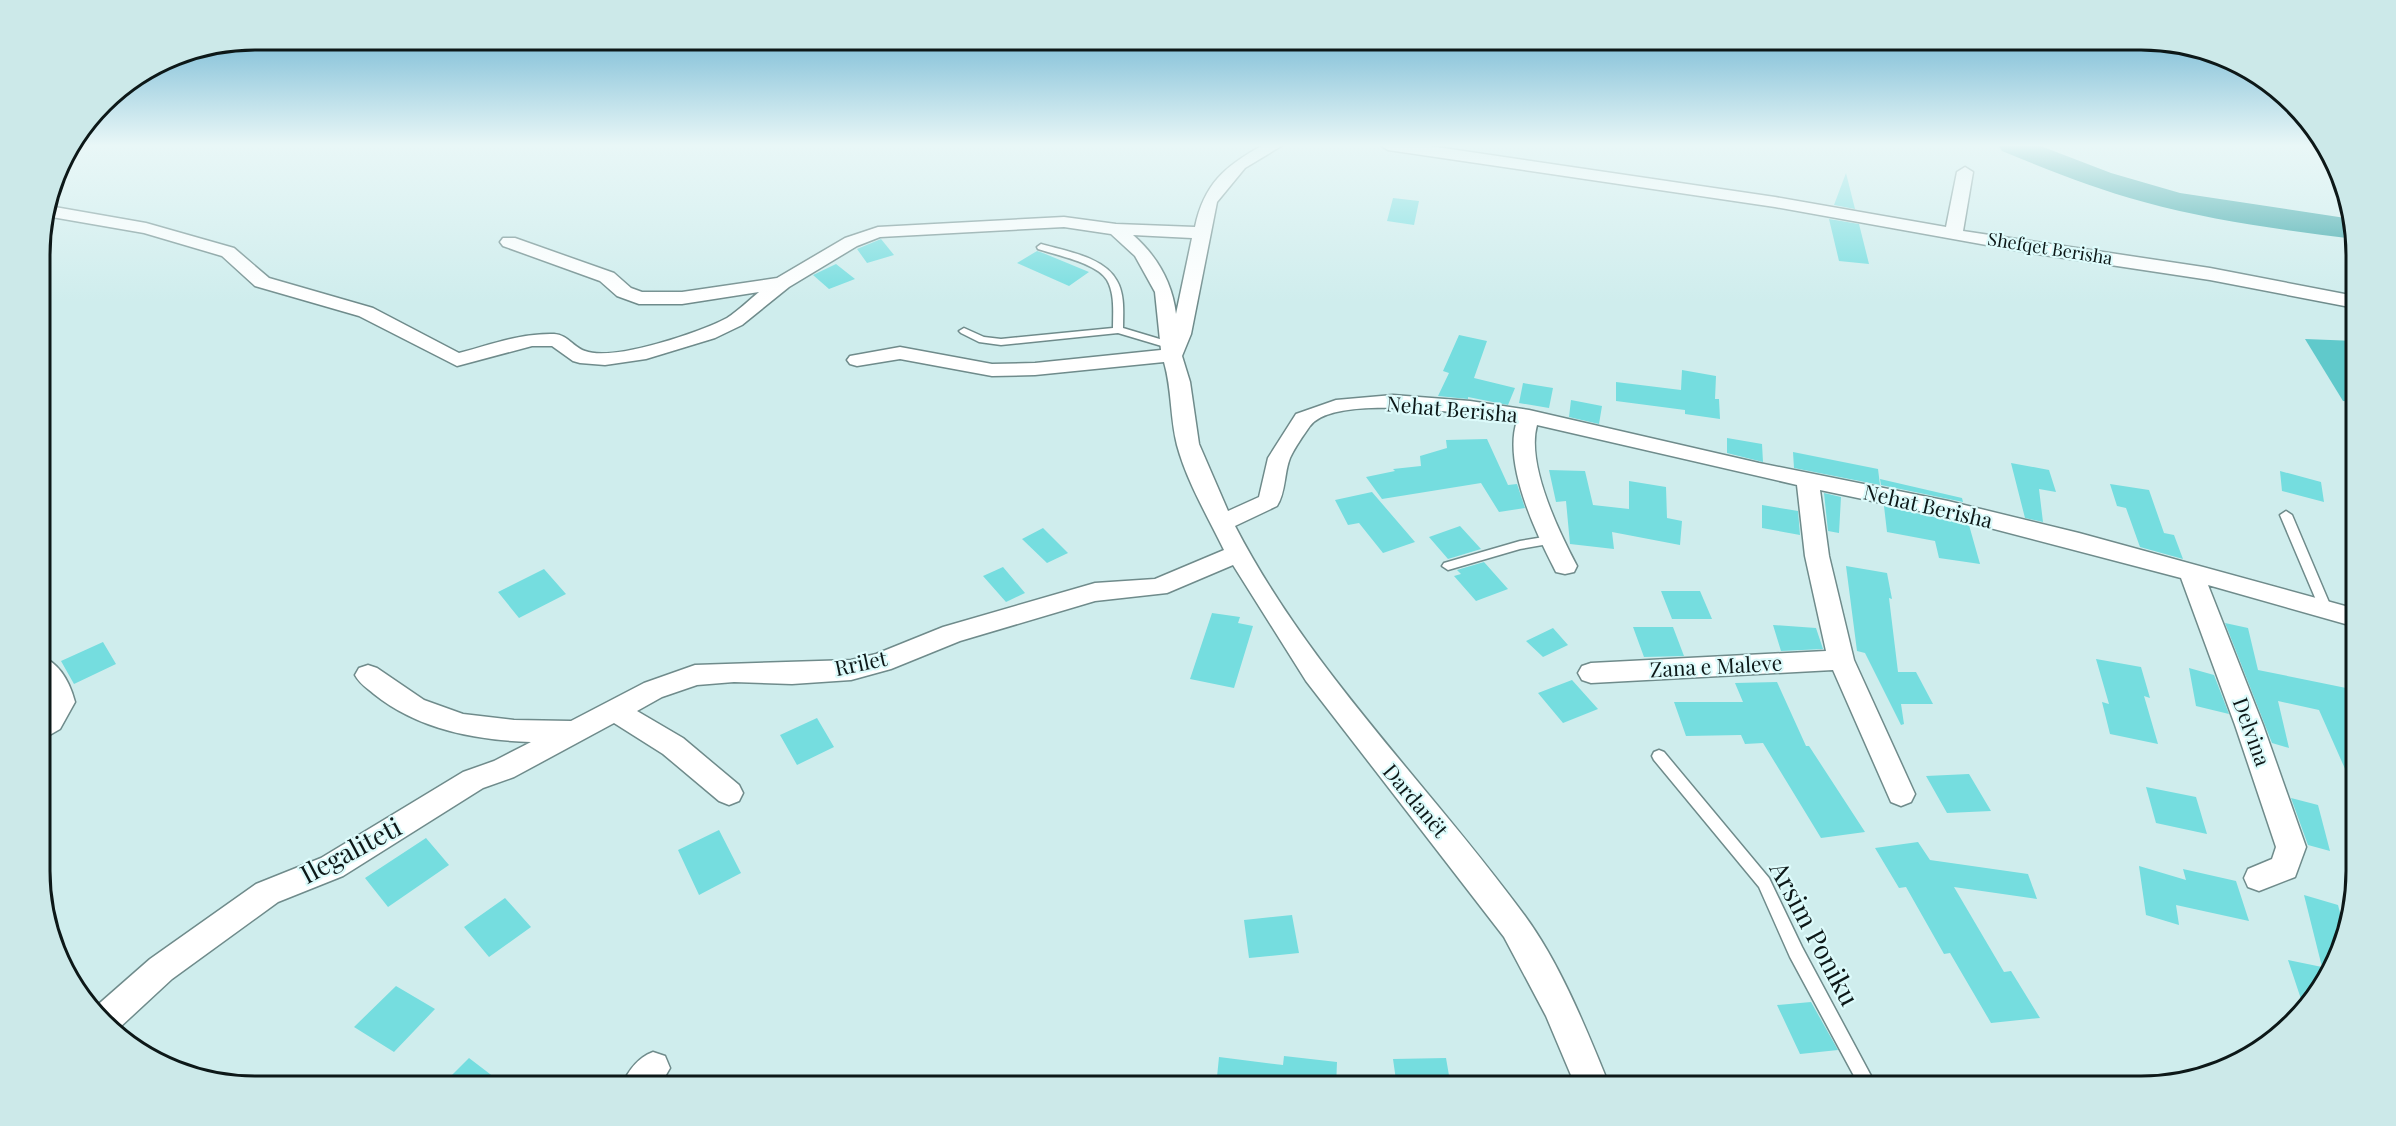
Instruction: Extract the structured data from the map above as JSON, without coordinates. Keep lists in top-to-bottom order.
{
  "streets": {
    "street": [
      "Shefqet Berisha",
      "Nehat Berisha",
      "Rrilet",
      "Zana e Maleve",
      "Delvina",
      "Dardanët",
      "Ilegaliteti"
    ],
    "lane": ["Arsim Poniku"]
  },
  "crossings": [
    ["Nehat Berisha", "Delvina"],
    ["Nehat Berisha", "Dardanët"],
    ["Rrilet", "Dardanët"],
    ["Rrilet", "Ilegaliteti"]
  ]
}
